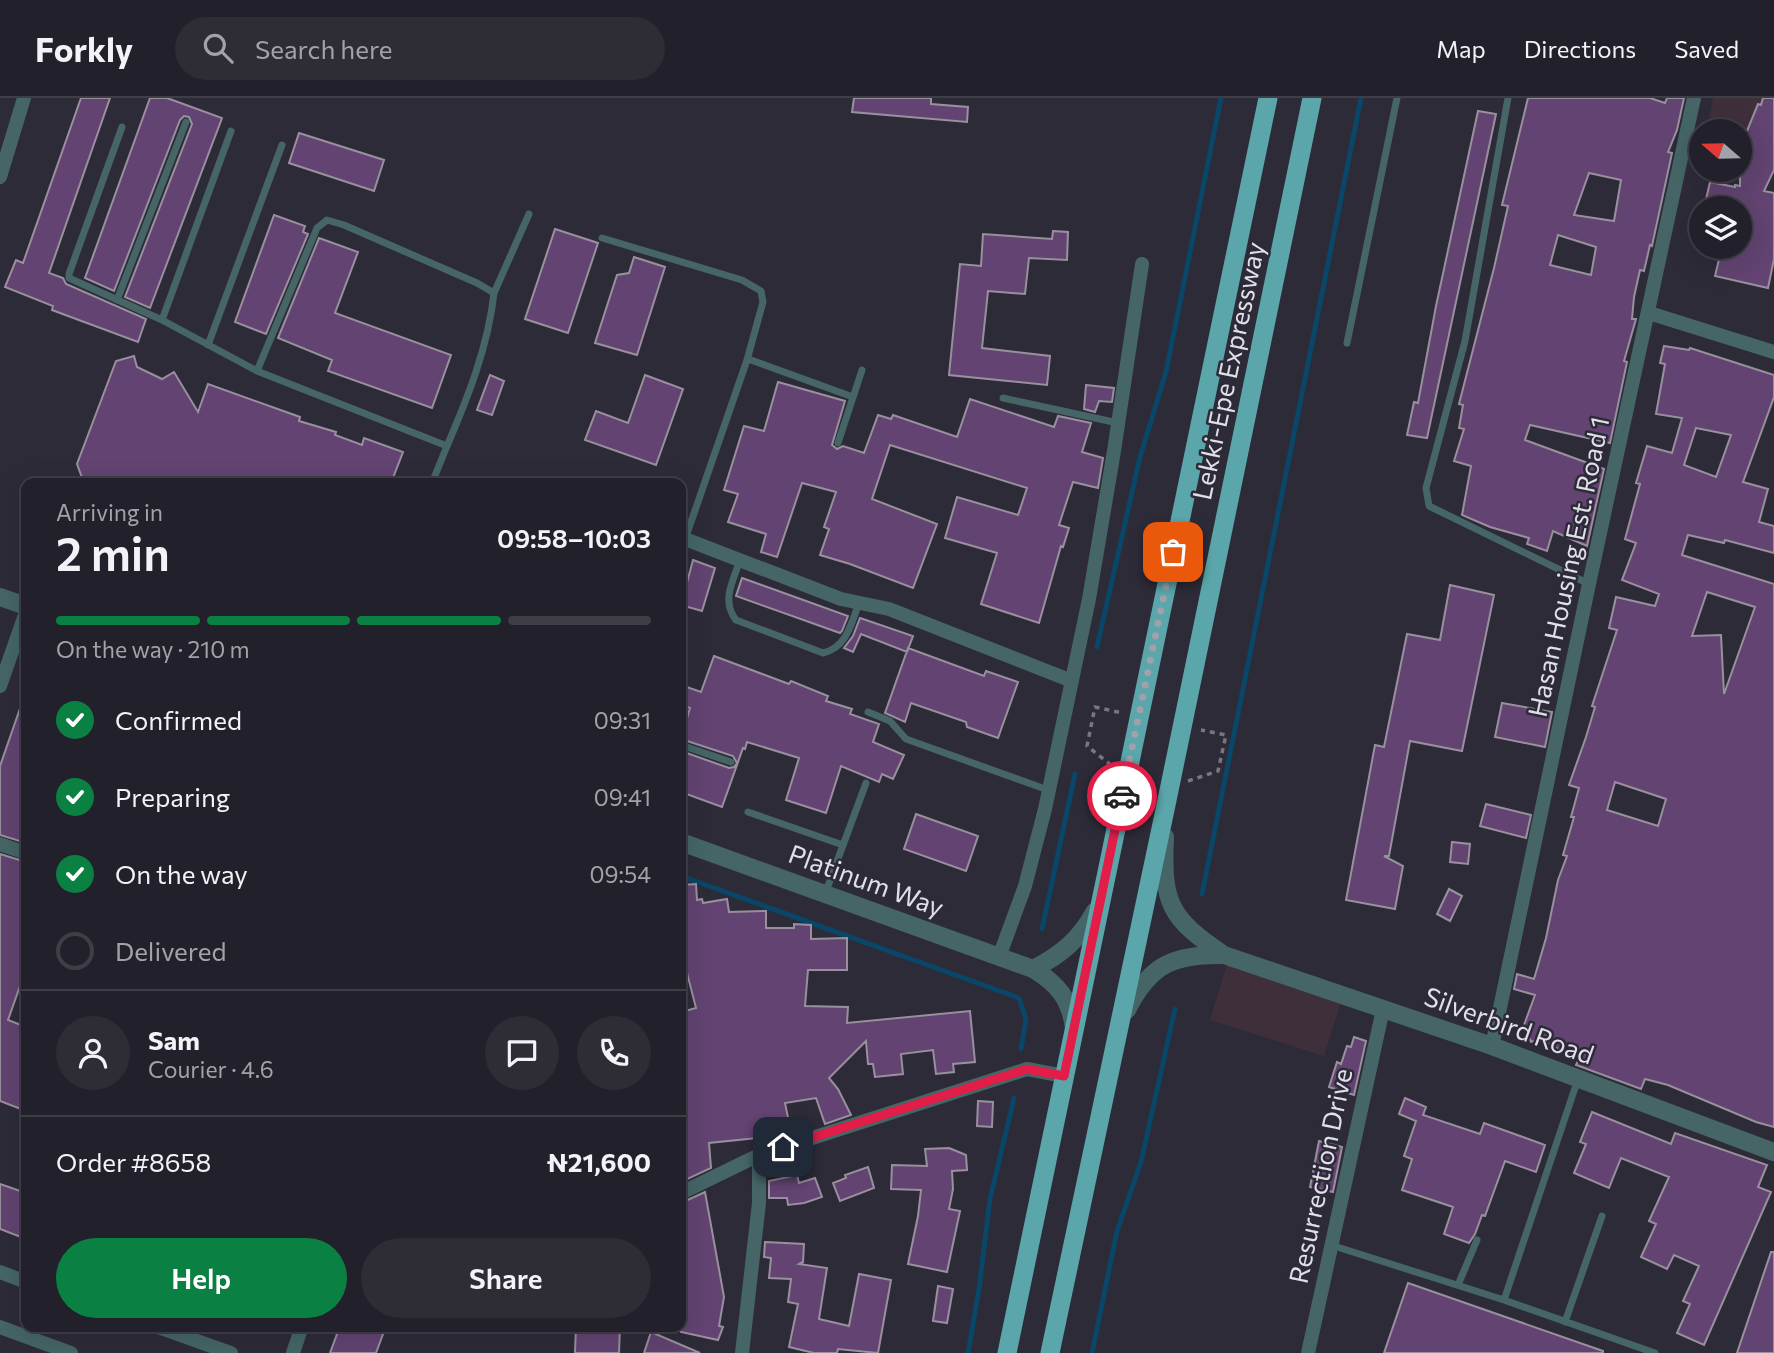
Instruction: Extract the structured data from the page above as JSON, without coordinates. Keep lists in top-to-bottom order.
{
  "streets": {
    "highway": ["Lekki-Epe Expressway"],
    "street": [
      "Hasan Housing Est. Road 1",
      "Platinum Way",
      "Silverbird Road",
      "Resurrection Drive"
    ]
  },
  "crossings": [
    ["Lekki-Epe Expressway", "Platinum Way"],
    ["Hasan Housing Est. Road 1", "Silverbird Road"],
    ["Silverbird Road", "Resurrection Drive"]
  ],
  "north": "left",
  "page": {
    "header": "Forkly",
    "search": "Search here",
    "nav": ["Map", "Directions", "Saved"],
    "heading": ["2 min", "Arriving in", "09:58–10:03"],
    "panel": [
      "Sam",
      "Courier · 4.6",
      "Order #8658",
      "₦21,600"
    ],
    "bar": "On the way · 210 m",
    "list": [
      ["Confirmed", "09:31"],
      ["Preparing", "09:41"],
      ["On the way", "09:54"],
      "Delivered"
    ],
    "buttons": ["Help", "Share"]
  }
}
